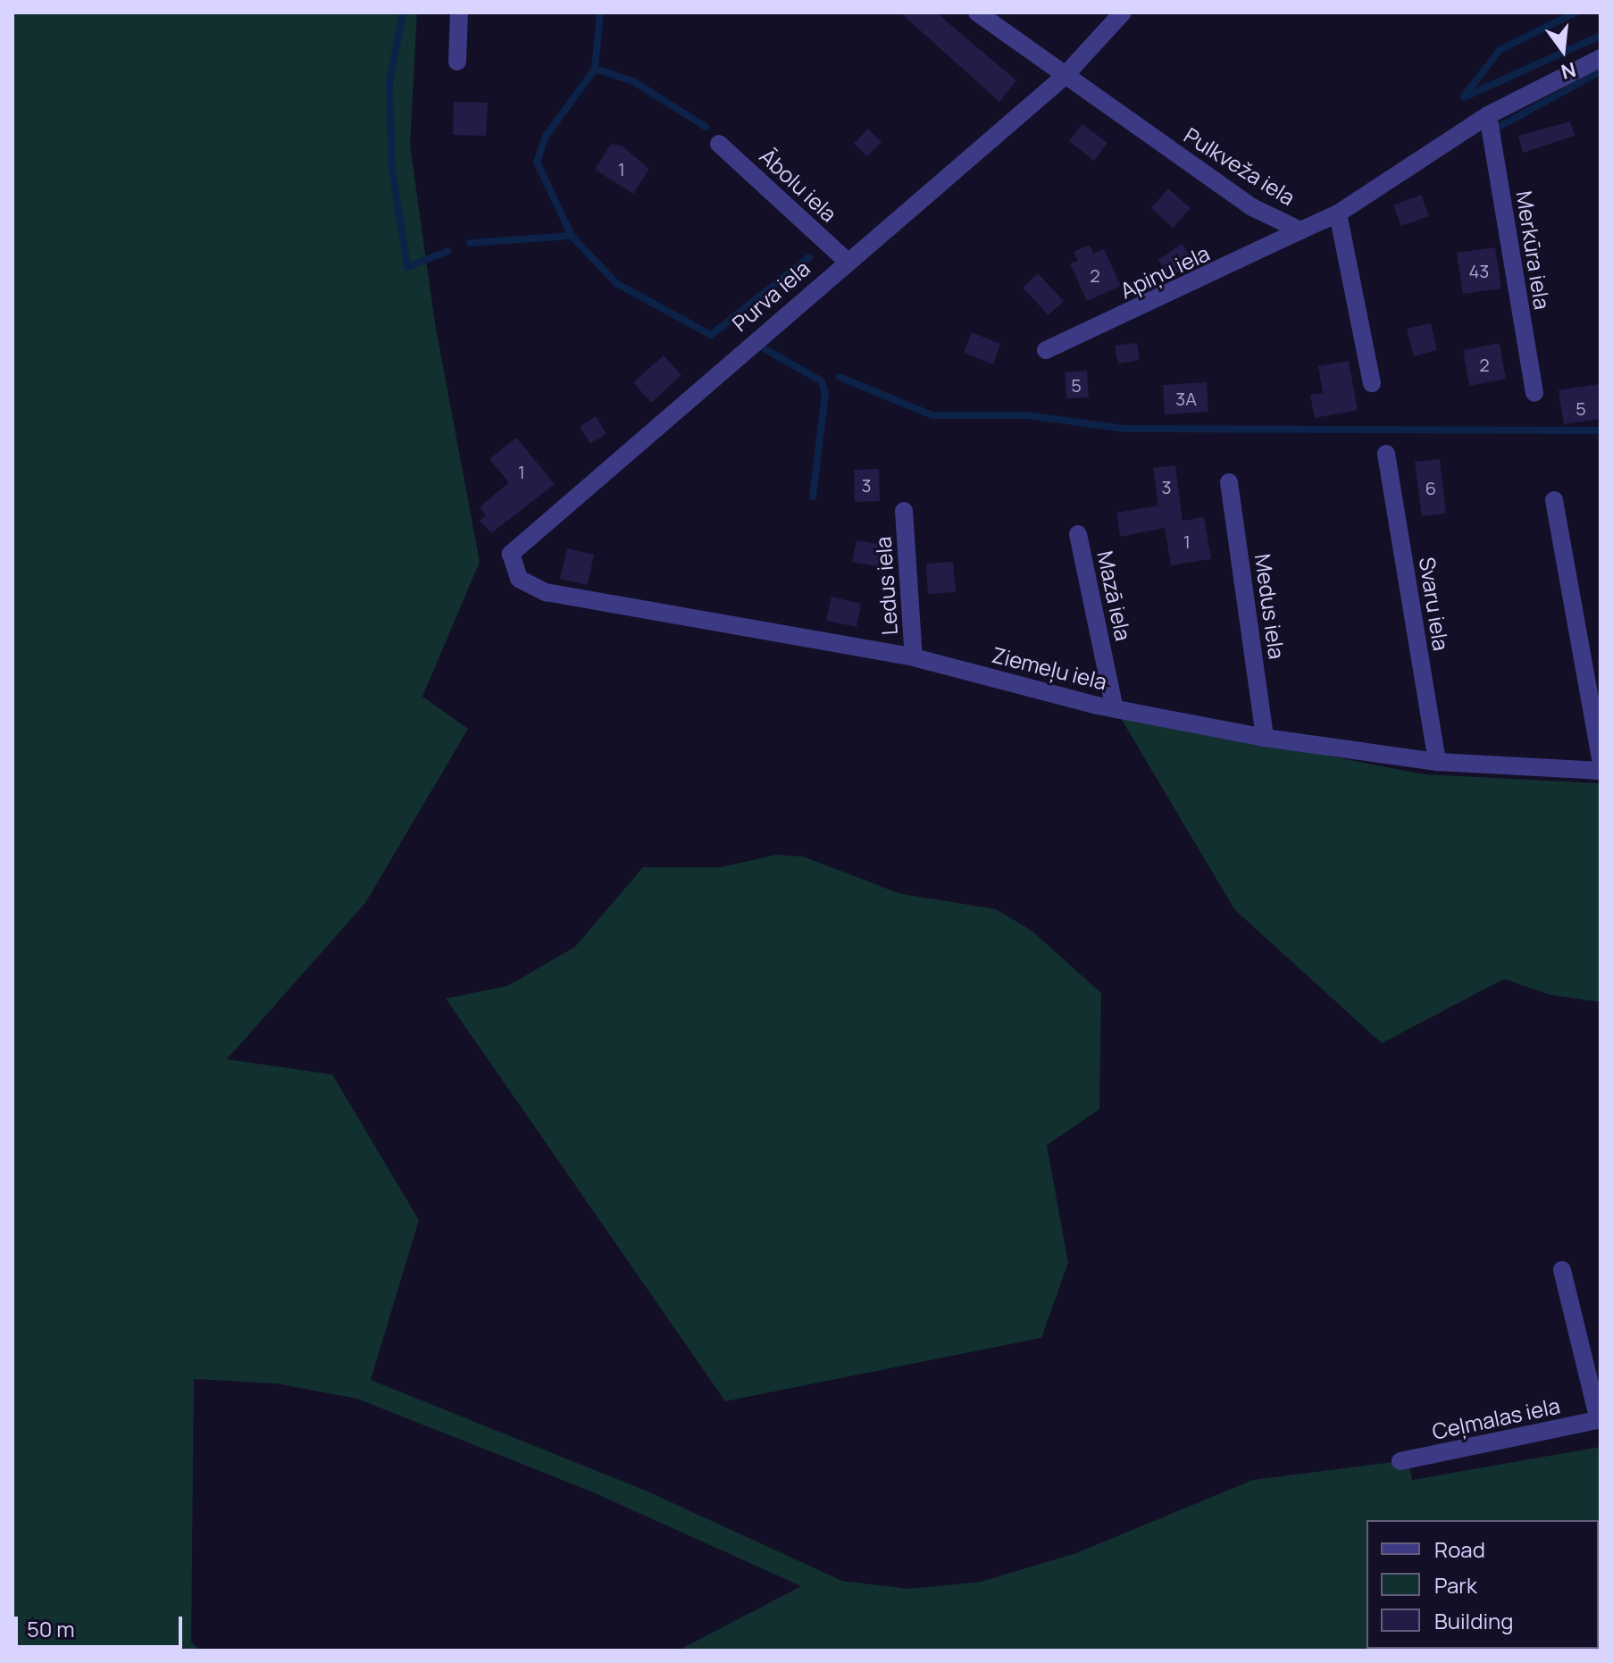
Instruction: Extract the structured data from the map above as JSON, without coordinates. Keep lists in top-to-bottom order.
{
  "streets": {
    "street": [
      "Pulkveža iela",
      "Ābolu iela",
      "Merkūra iela",
      "Apiņu iela",
      "Purva iela",
      "Ledus iela",
      "Mazā iela",
      "Svaru iela",
      "Medus iela",
      "Ziemeļu iela",
      "Ceļmalas iela"
    ]
  },
  "crossings": [
    ["Pulkveža iela", "Merkūra iela"],
    ["Pulkveža iela", "Apiņu iela"],
    ["Pulkveža iela", "Purva iela"],
    ["Ābolu iela", "Purva iela"],
    ["Purva iela", "Ziemeļu iela"],
    ["Ledus iela", "Ziemeļu iela"],
    ["Mazā iela", "Ziemeļu iela"],
    ["Svaru iela", "Ziemeļu iela"],
    ["Medus iela", "Ziemeļu iela"]
  ],
  "house_numbers": [
    "1",
    "43",
    "2",
    "2",
    "5",
    "3A",
    "5",
    "1",
    "3",
    "3",
    "6",
    "1"
  ],
  "legend": ["Road", "Park", "Building"],
  "scale_bar": "50 m",
  "north": "bottom"
}
